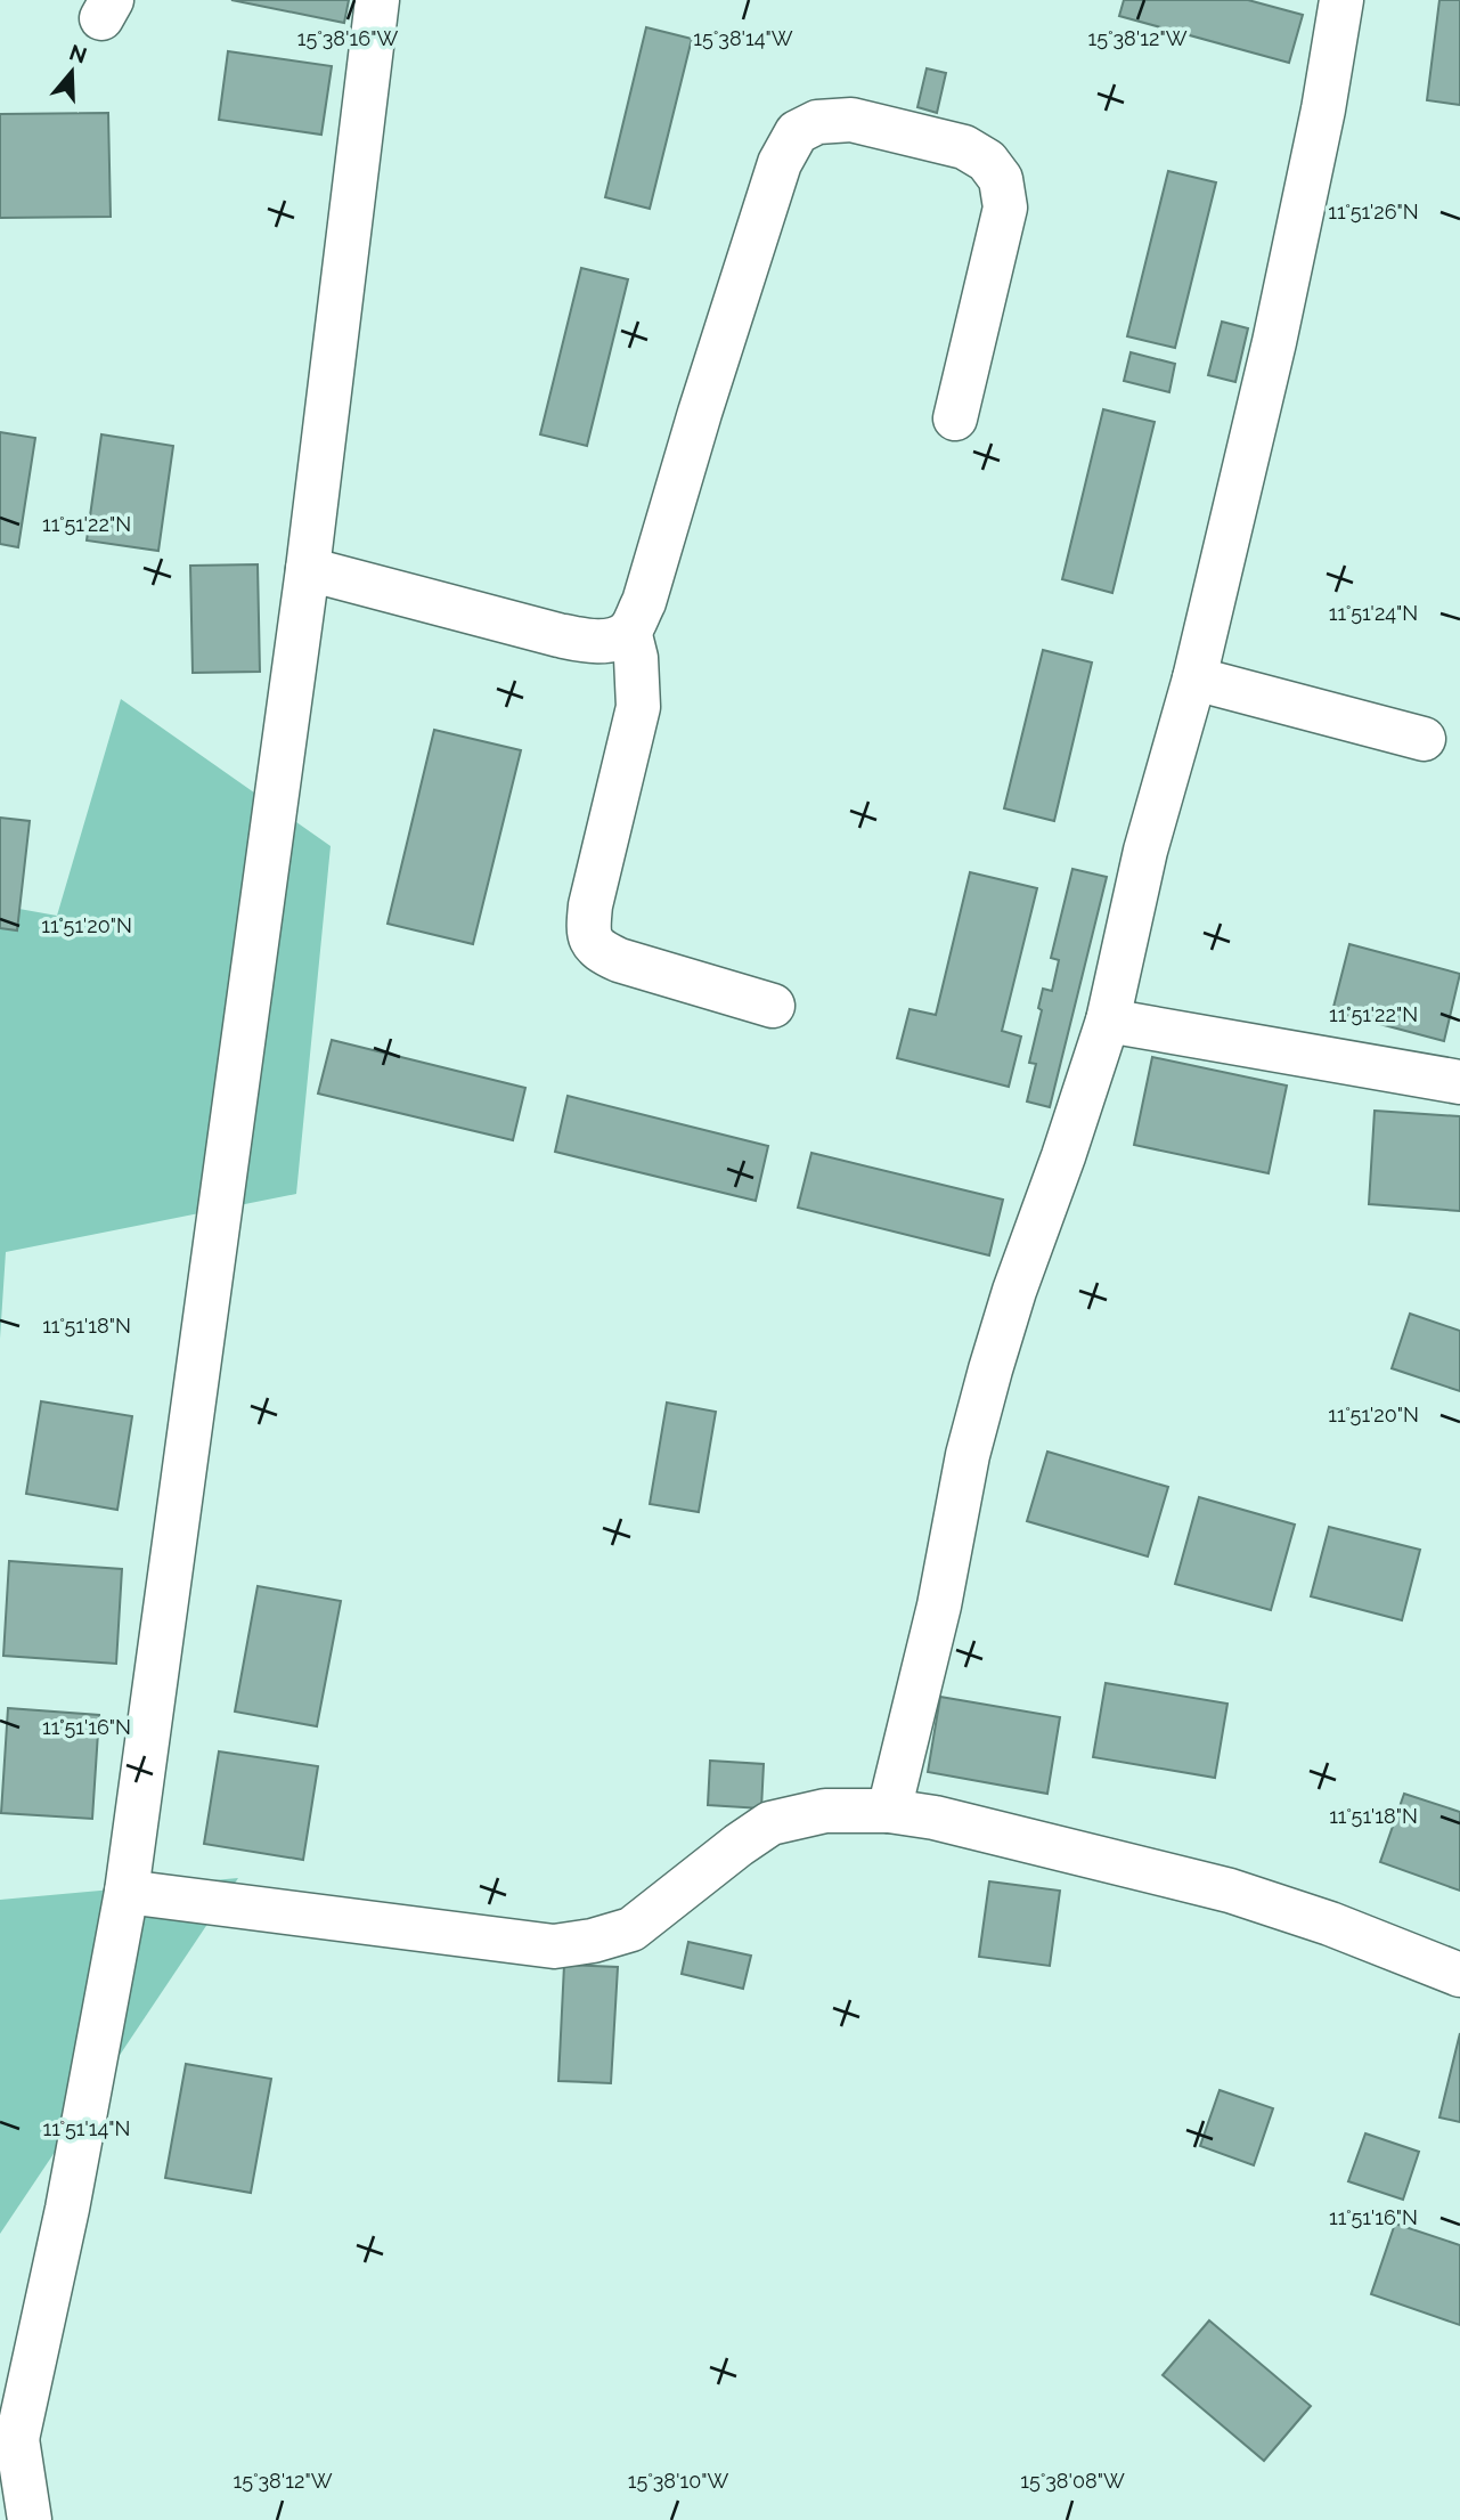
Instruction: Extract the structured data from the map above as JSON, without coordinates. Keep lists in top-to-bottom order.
{
  "north": "top",
  "coordinates": [
    "15°38'16\"W",
    "15°38'12\"W",
    "15°38'14\"W",
    "11°51'26\"N",
    "11°51'22\"N",
    "11°51'24\"N",
    "11°51'20\"N",
    "11°51'18\"N",
    "11°51'16\"N",
    "11°51'14\"N",
    "15°38'10\"W",
    "15°38'08\"W"
  ]
}
